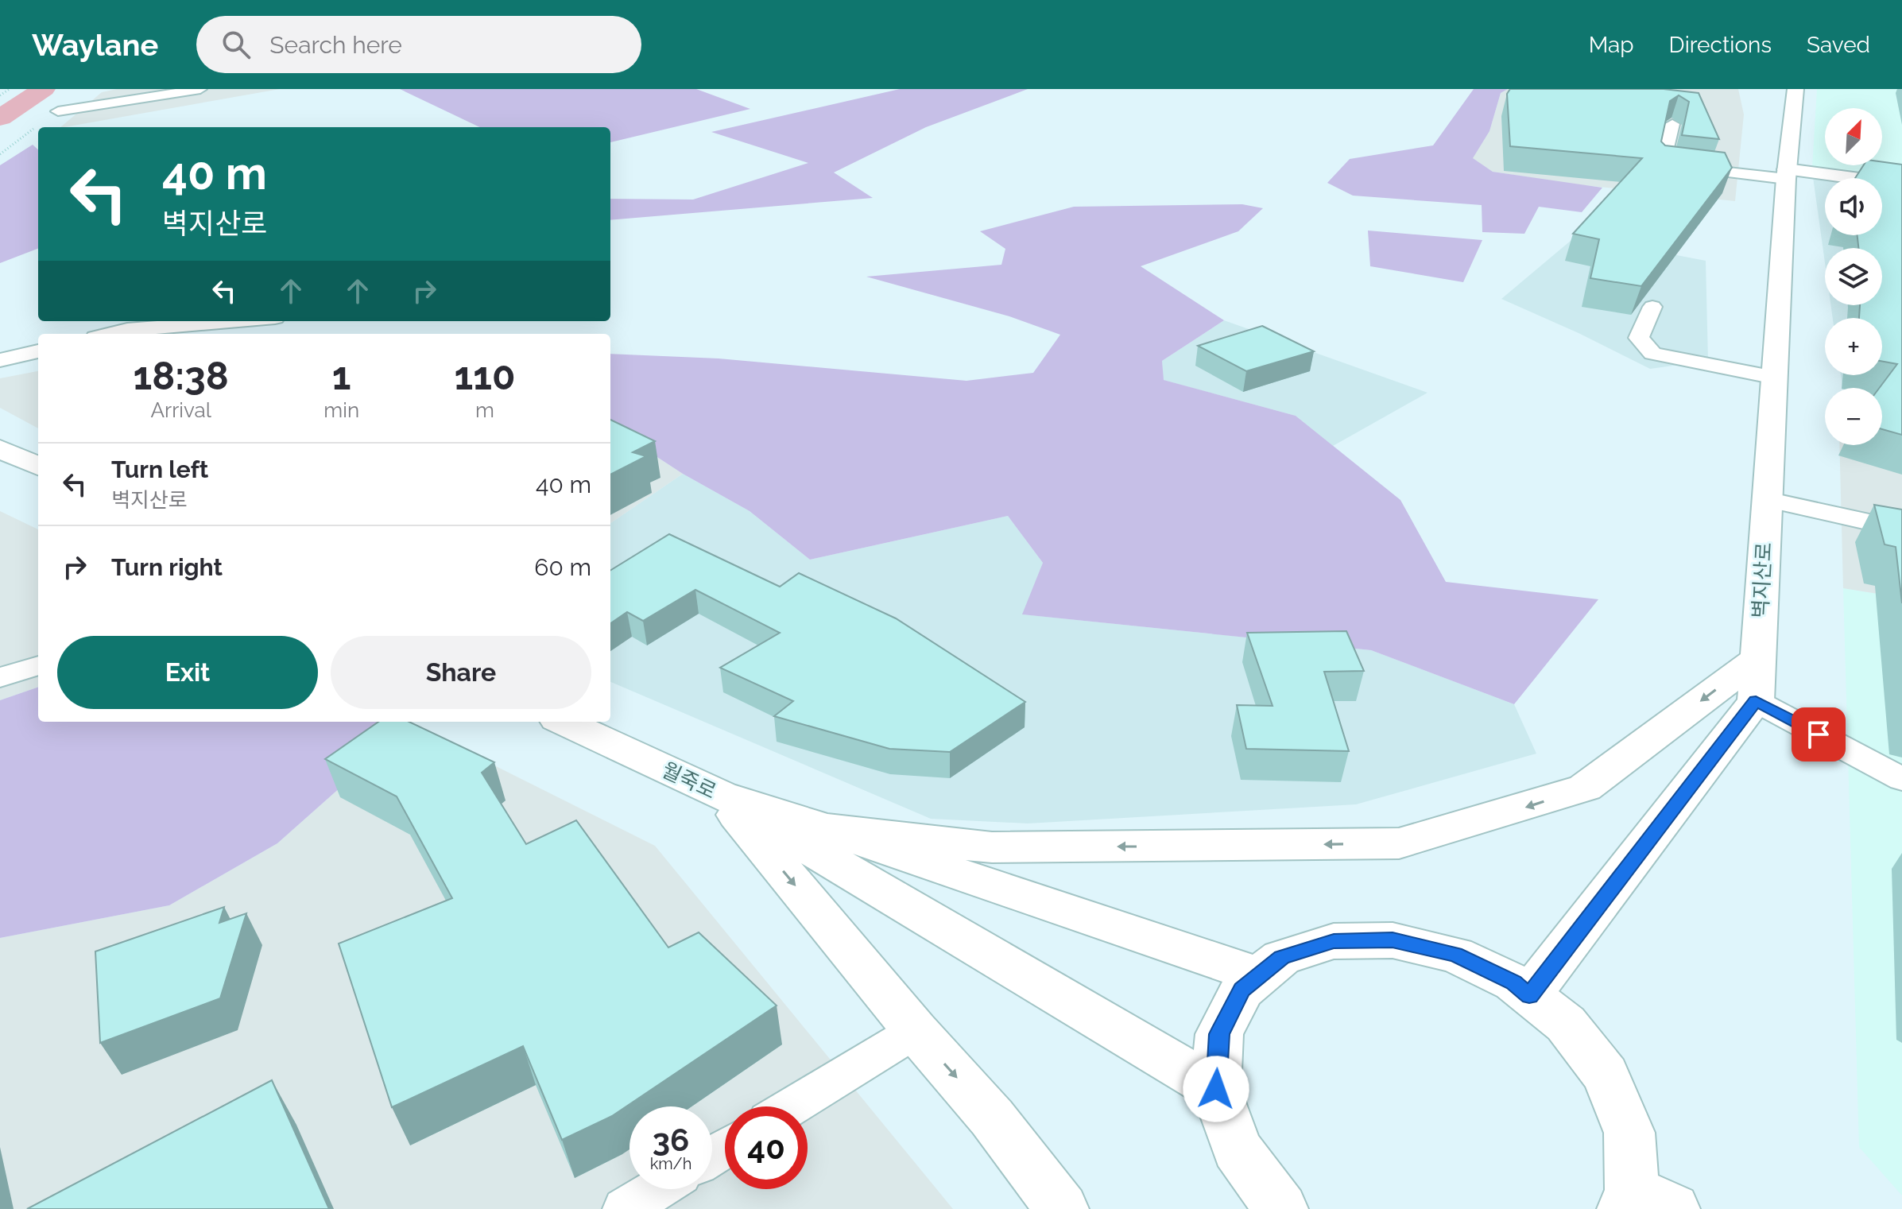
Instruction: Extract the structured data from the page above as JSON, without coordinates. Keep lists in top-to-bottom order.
{
  "streets": {
    "street": ["벽지산로", "월죽로"]
  },
  "north": "top right",
  "page": {
    "header": "Waylane",
    "search": "Search here",
    "nav": ["Map", "Directions", "Saved"],
    "map_buttons": ["+", "−"],
    "turn": ["40 m", "벽지산로"],
    "eta": [
      "18:38",
      "Arrival",
      "1",
      "min",
      "110",
      "m"
    ],
    "list": [
      {
        "name": "Turn left",
        "note": "벽지산로",
        "value": "40 m"
      },
      {
        "name": "Turn right",
        "value": "60 m"
      }
    ],
    "buttons": ["Exit", "Share"],
    "speed": "36 km/h",
    "limit": "40"
  }
}
